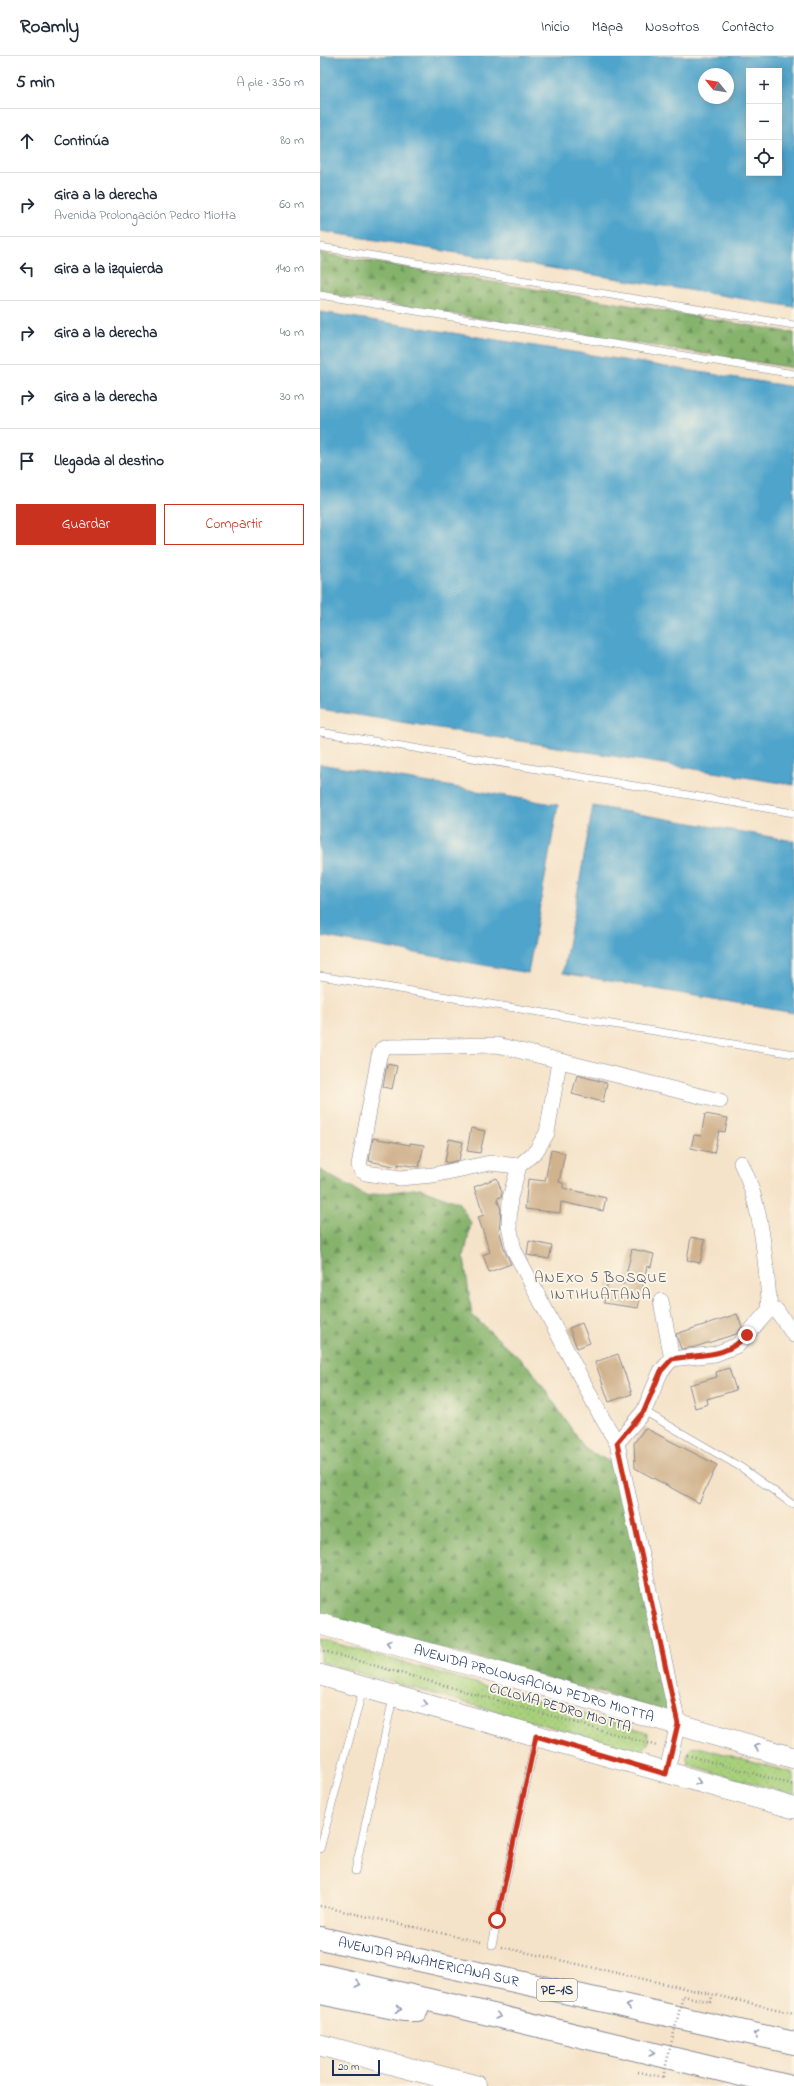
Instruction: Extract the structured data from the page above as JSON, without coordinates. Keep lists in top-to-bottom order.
{
  "streets": {
    "highway": ["AVENIDA PANAMERICANA SUR", "PE-1S"],
    "main road": ["AVENIDA PROLONGACIÓN PEDRO MIOTTA"],
    "path": ["CICLOVÍA PEDRO MIOTTA"]
  },
  "districts": ["ANEXO 5 BOSQUE INTIHUATANA"],
  "scale_bar": "20 m",
  "north": "top left",
  "page": {
    "header": "Roamly",
    "nav": [
      "Inicio",
      "Mapa",
      "Nosotros",
      "Contacto"
    ],
    "heading": ["5 min", "A pie · 350 m"],
    "map_buttons": ["+", "−"],
    "list": [
      ["Continúa", "80 m"],
      ["Gira a la derecha", "Avenida Prolongación Pedro Miotta", "60 m"],
      ["Gira a la izquierda", "140 m"],
      ["Gira a la derecha", "40 m"],
      ["Gira a la derecha", "30 m"],
      "Llegada al destino"
    ],
    "buttons": ["Guardar", "Compartir"],
    "scale": "20 m"
  }
}
